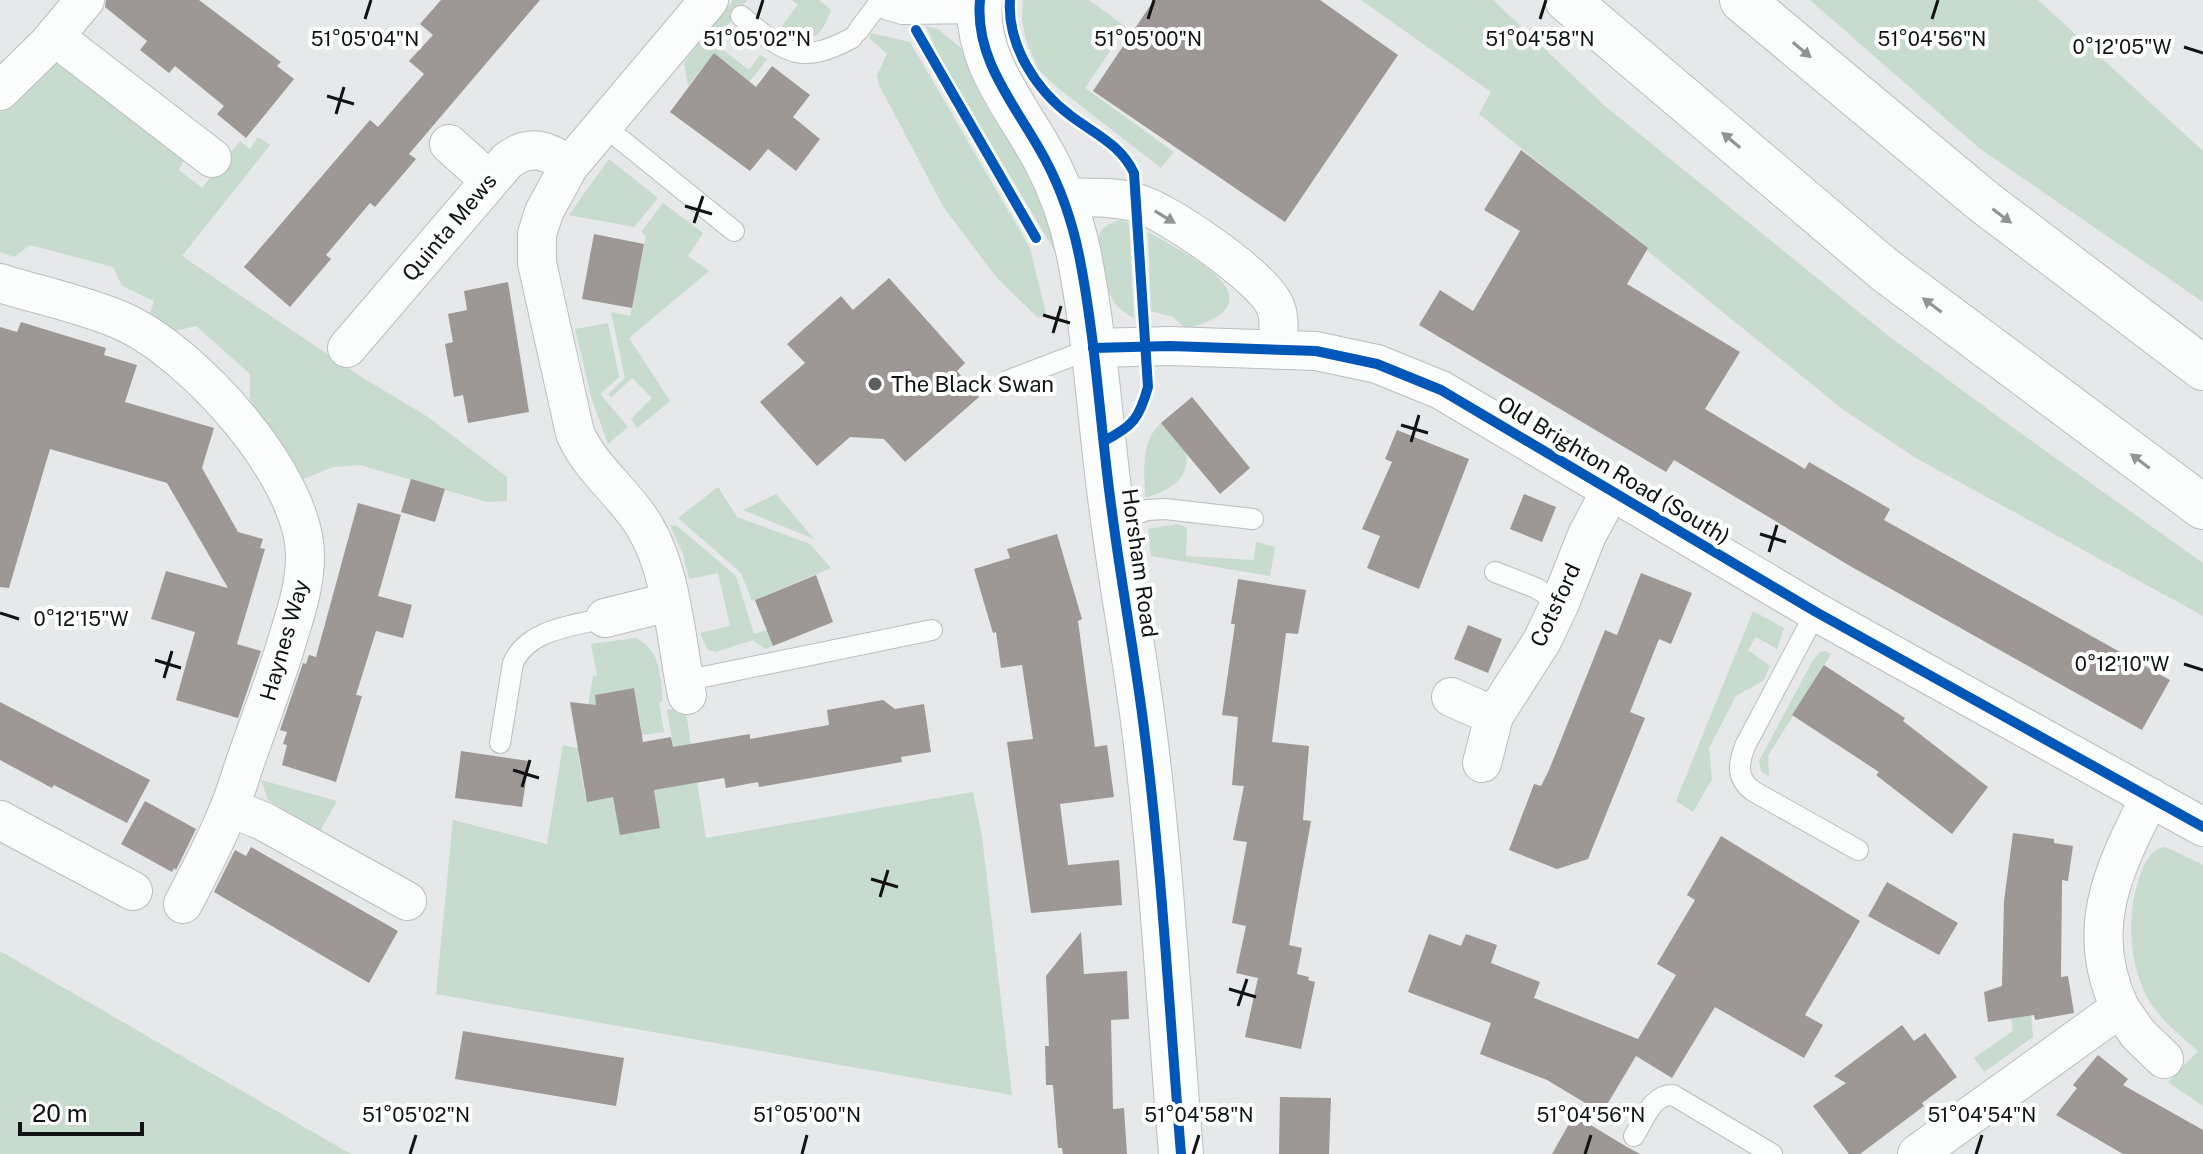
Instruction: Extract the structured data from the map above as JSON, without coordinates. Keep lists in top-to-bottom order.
{
  "streets": {
    "main road": ["Horsham Road"],
    "street": [
      "Quinta Mews",
      "Old Brighton Road (South)",
      "Cotsford",
      "Haynes Way"
    ]
  },
  "crossings": [
    ["Old Brighton Road (South)", "Horsham Road"],
    ["Old Brighton Road (South)", "Cotsford"]
  ],
  "places": ["The Black Swan"],
  "scale_bar": "20 m",
  "coordinates": [
    "51°05'04\"N",
    "51°05'02\"N",
    "51°05'00\"N",
    "51°04'58\"N",
    "51°04'56\"N",
    "0°12'05\"W",
    "0°12'15\"W",
    "0°12'10\"W",
    "51°04'54\"N"
  ]
}
